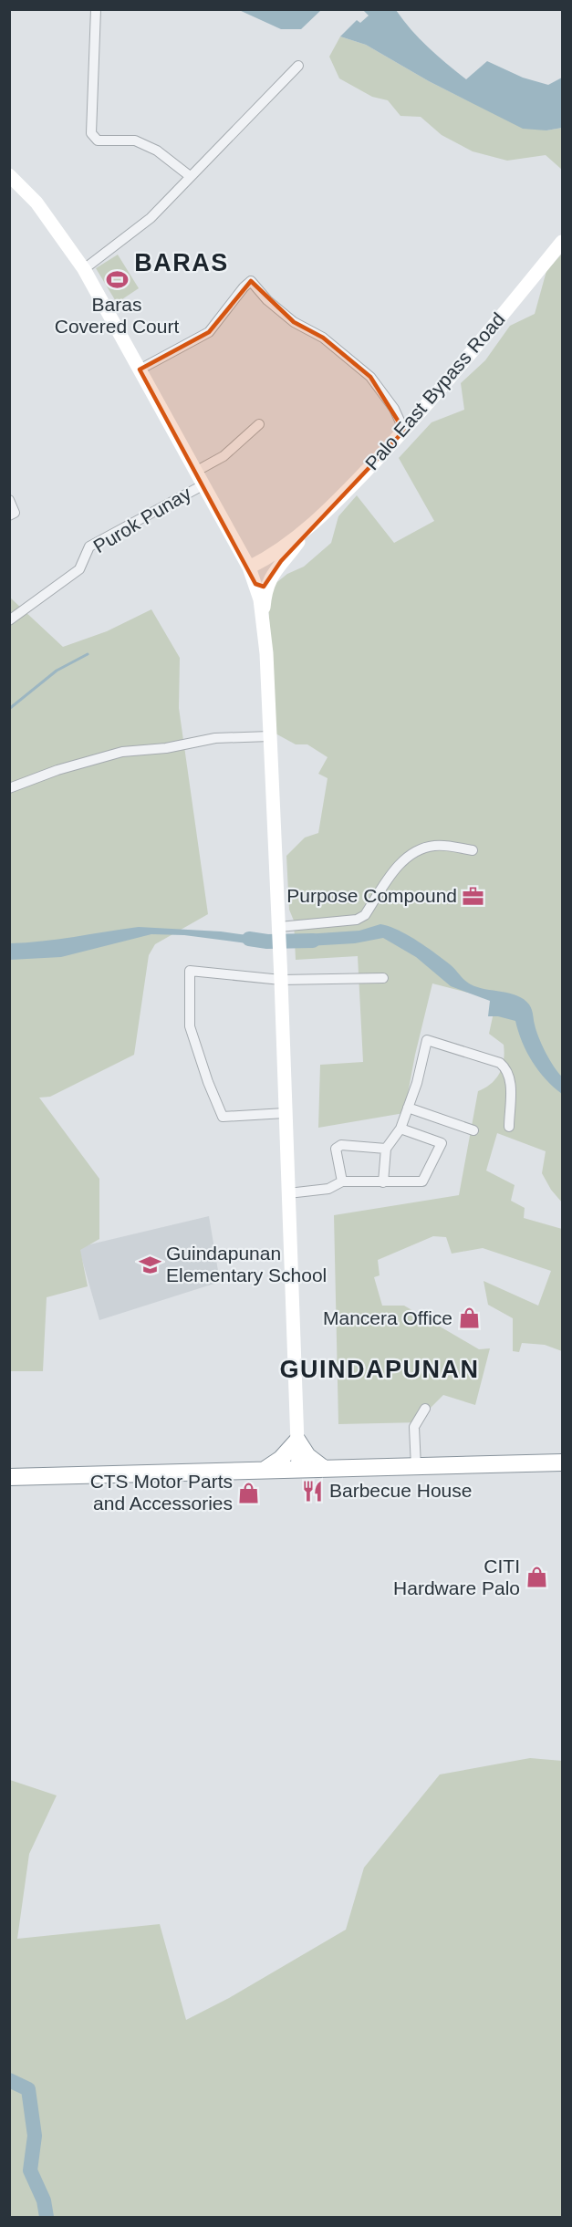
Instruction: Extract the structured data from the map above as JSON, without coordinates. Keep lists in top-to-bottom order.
{
  "streets": {
    "main road": ["Palo East Bypass Road"],
    "street": ["Purok Punay"]
  },
  "districts": ["BARAS", "GUINDAPUNAN"],
  "places": {
    "sports": ["Baras Covered Court"],
    "office": ["Purpose Compound"],
    "school or university": ["Guindapunan Elementary School"],
    "shop": ["Mancera Office", "CTS Motor Parts and Accessories", "CITI Hardware Palo"],
    "restaurant": ["Barbecue House"]
  }
}
